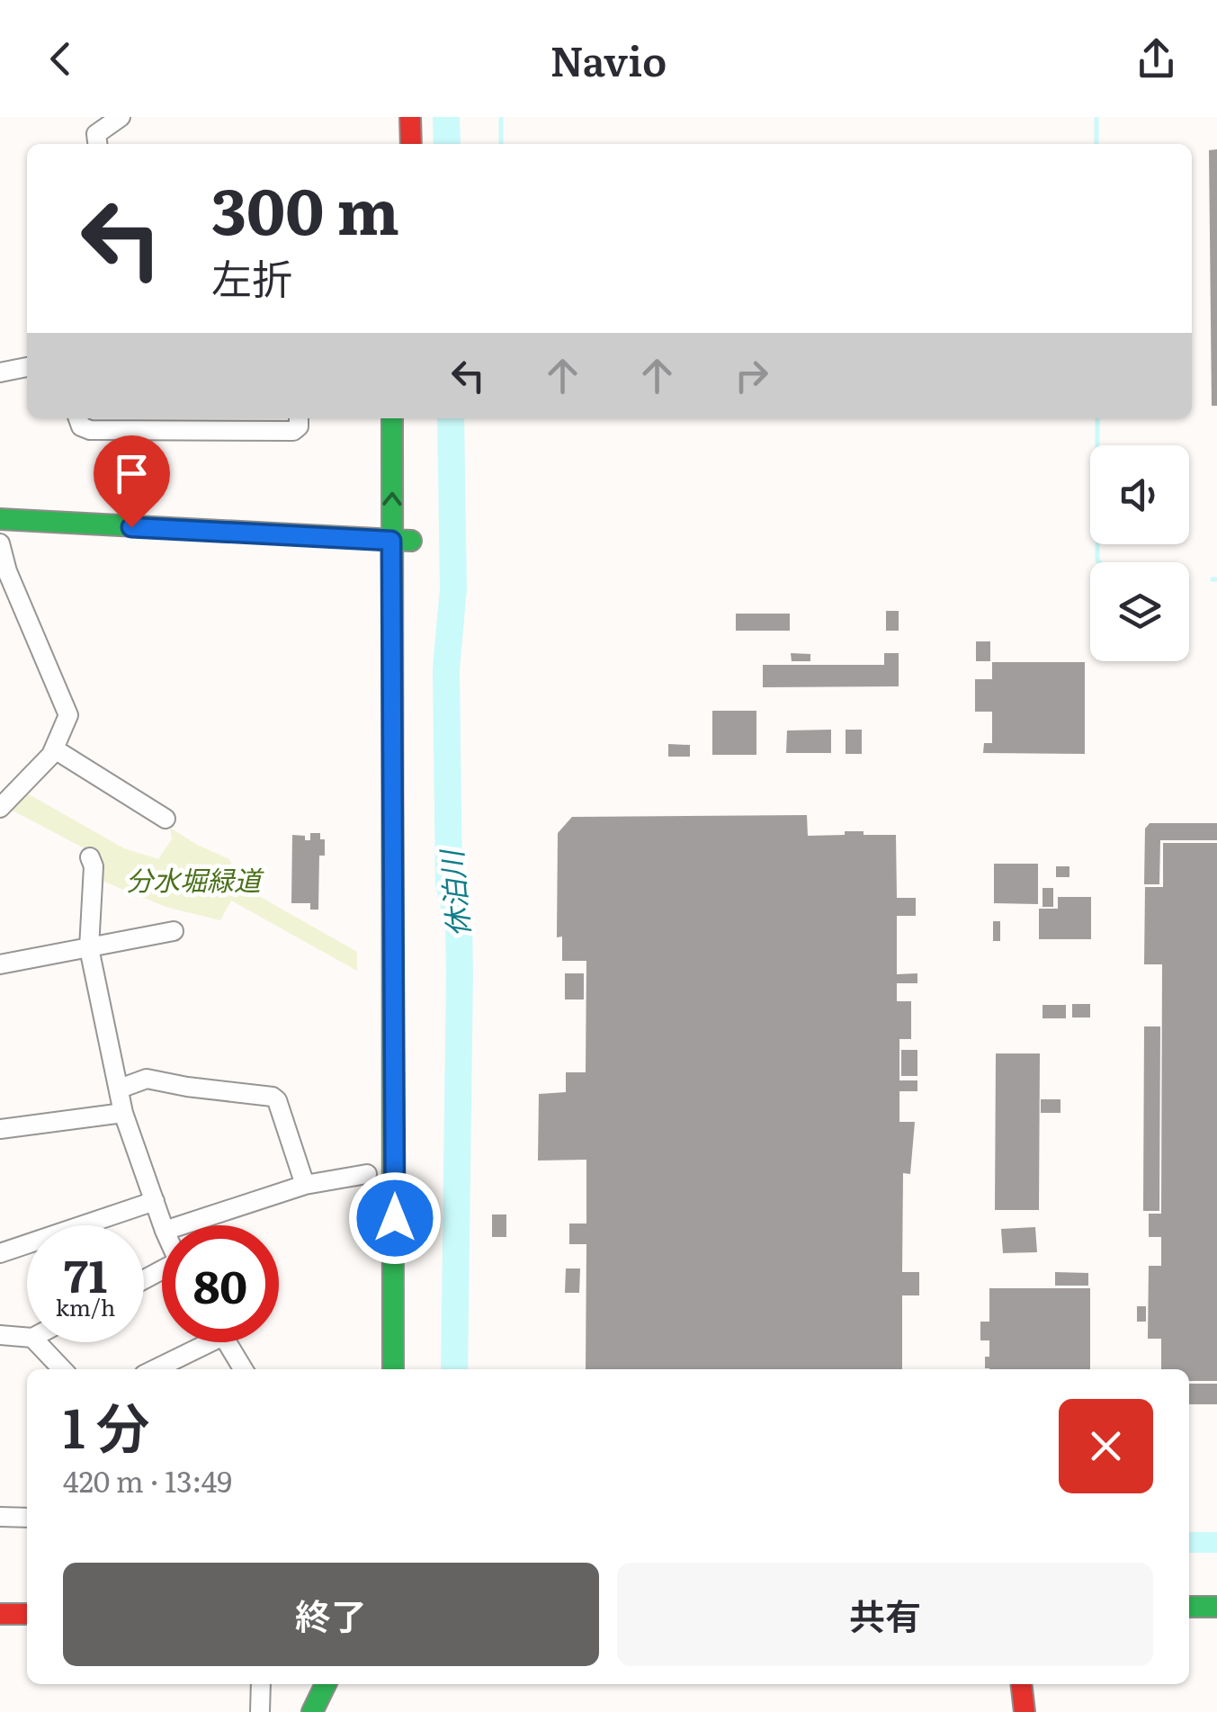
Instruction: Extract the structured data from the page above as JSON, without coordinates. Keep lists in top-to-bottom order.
{
  "water": ["休泊川"],
  "parks": ["分水堀緑道"],
  "page": {
    "header": "Navio",
    "turn": ["300 m", "左折"],
    "speed": "71 km/h",
    "limit": "80",
    "heading": ["1 分", "420 m · 13:49"],
    "buttons": ["終了", "共有"]
  }
}
